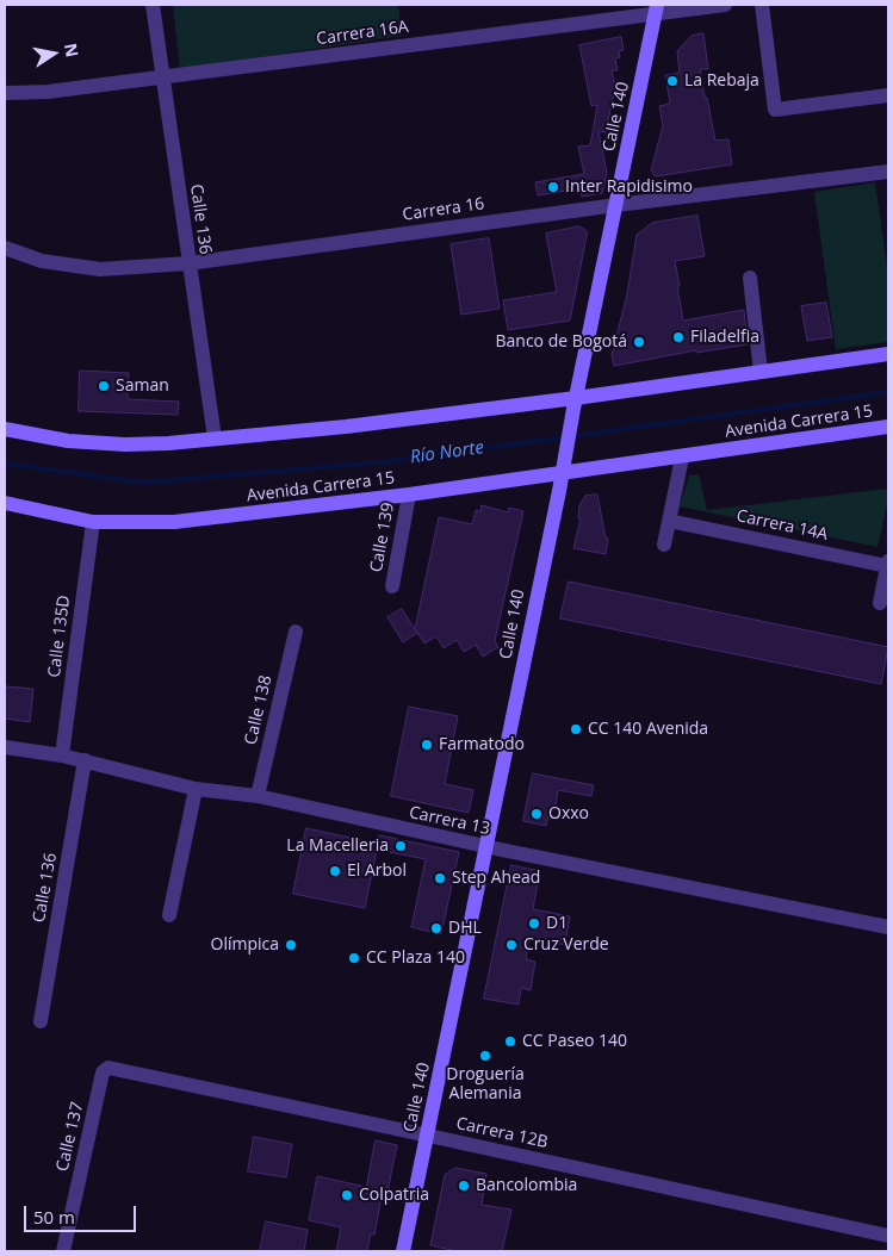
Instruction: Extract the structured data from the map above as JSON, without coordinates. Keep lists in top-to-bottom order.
{
  "streets": {
    "main road": ["Calle 140", "Avenida Carrera 15"],
    "street": [
      "Carrera 16A",
      "Carrera 16",
      "Calle 136",
      "Carrera 14A",
      "Calle 139",
      "Calle 135D",
      "Calle 138",
      "Carrera 13",
      "Carrera 12B",
      "Calle 137"
    ]
  },
  "crossings": [
    ["Carrera 16A", "Calle 140"],
    ["Carrera 16A", "Calle 136"],
    ["Calle 140", "Carrera 16"],
    ["Calle 140", "Avenida Carrera 15"],
    ["Calle 140", "Carrera 13"],
    ["Calle 140", "Carrera 12B"],
    ["Carrera 16", "Calle 136"],
    ["Calle 136", "Carrera 13"],
    ["Avenida Carrera 15", "Calle 139"],
    ["Avenida Carrera 15", "Calle 135D"],
    ["Calle 135D", "Carrera 13"],
    ["Calle 138", "Carrera 13"],
    ["Carrera 12B", "Calle 137"]
  ],
  "water": ["Río Norte"],
  "places": [
    "La Rebaja",
    "Inter Rapidisimo",
    "Filadelfia",
    "Banco de Bogotá",
    "Saman",
    "CC 140 Avenida",
    "Farmatodo",
    "Oxxo",
    "La Macelleria",
    "El Arbol",
    "Step Ahead",
    "D1",
    "DHL",
    "Olímpica",
    "Cruz Verde",
    "CC Plaza 140",
    "CC Paseo 140",
    "Droguería Alemania",
    "Bancolombia",
    "Colpatria"
  ],
  "scale_bar": "50 m",
  "north": "right"
}
